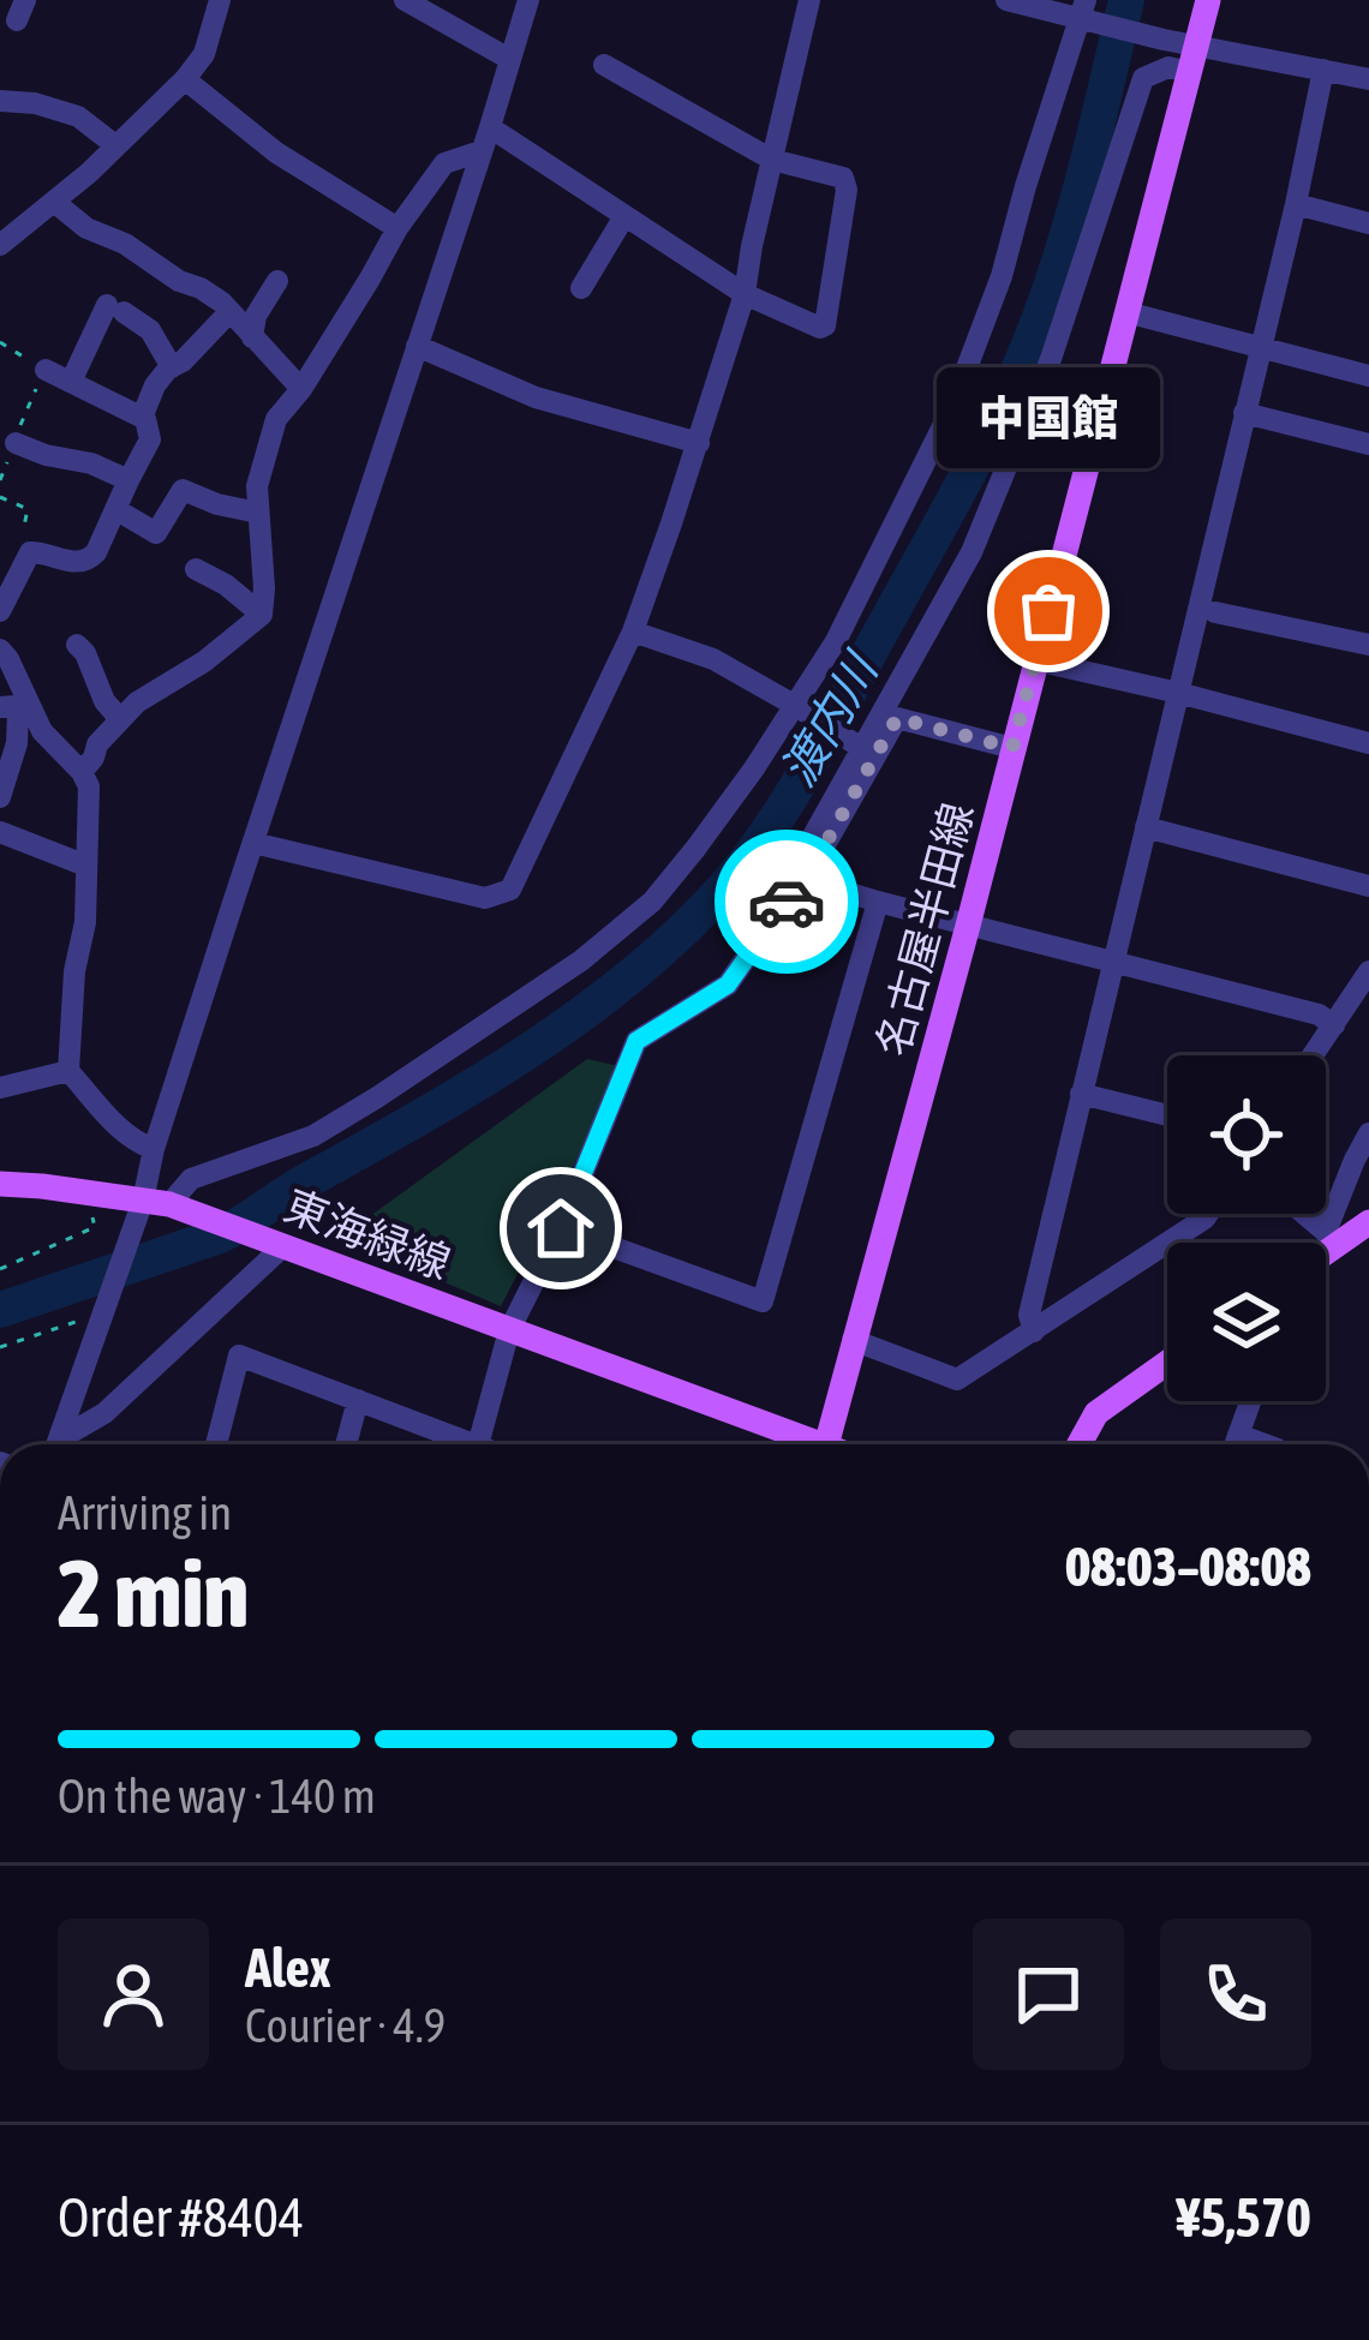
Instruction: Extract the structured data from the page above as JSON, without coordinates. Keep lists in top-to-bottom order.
{
  "streets": {
    "main road": ["名古屋半田線", "東海緑線"]
  },
  "water": ["渡内川"],
  "places": ["中国館"],
  "page": {
    "bubble": "中国館",
    "heading": ["2 min", "Arriving in", "08:03–08:08"],
    "panel": [
      "Alex",
      "Courier · 4.9",
      "Order #8404",
      "¥5,570"
    ],
    "bar": "On the way · 140 m"
  }
}
